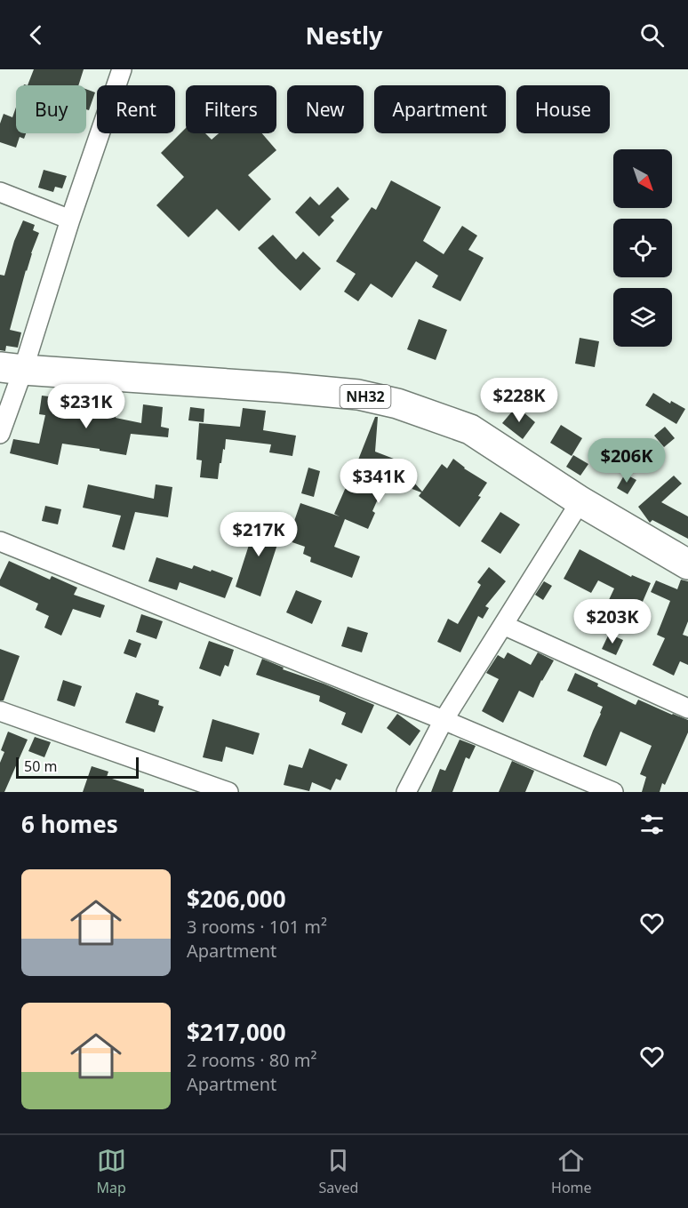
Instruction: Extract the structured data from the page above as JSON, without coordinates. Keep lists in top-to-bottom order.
{
  "streets": {
    "highway": ["NH32"]
  },
  "scale_bar": "50 m",
  "north": "bottom right",
  "page": {
    "header": "Nestly",
    "chip": [
      "Buy",
      "Rent",
      "Filters",
      "New",
      "Apartment",
      "House"
    ],
    "price": [
      "$228K",
      "$231K",
      "$206K",
      "$341K",
      "$217K",
      "$203K"
    ],
    "scale": "50 m",
    "heading": "6 homes",
    "list": [
      {
        "name": "$206,000",
        "note": "3 rooms · 101 m² · Apartment"
      },
      {
        "name": "$217,000",
        "note": "2 rooms · 80 m² · Apartment"
      }
    ],
    "tabs": ["Map", "Saved", "Home"]
  }
}
